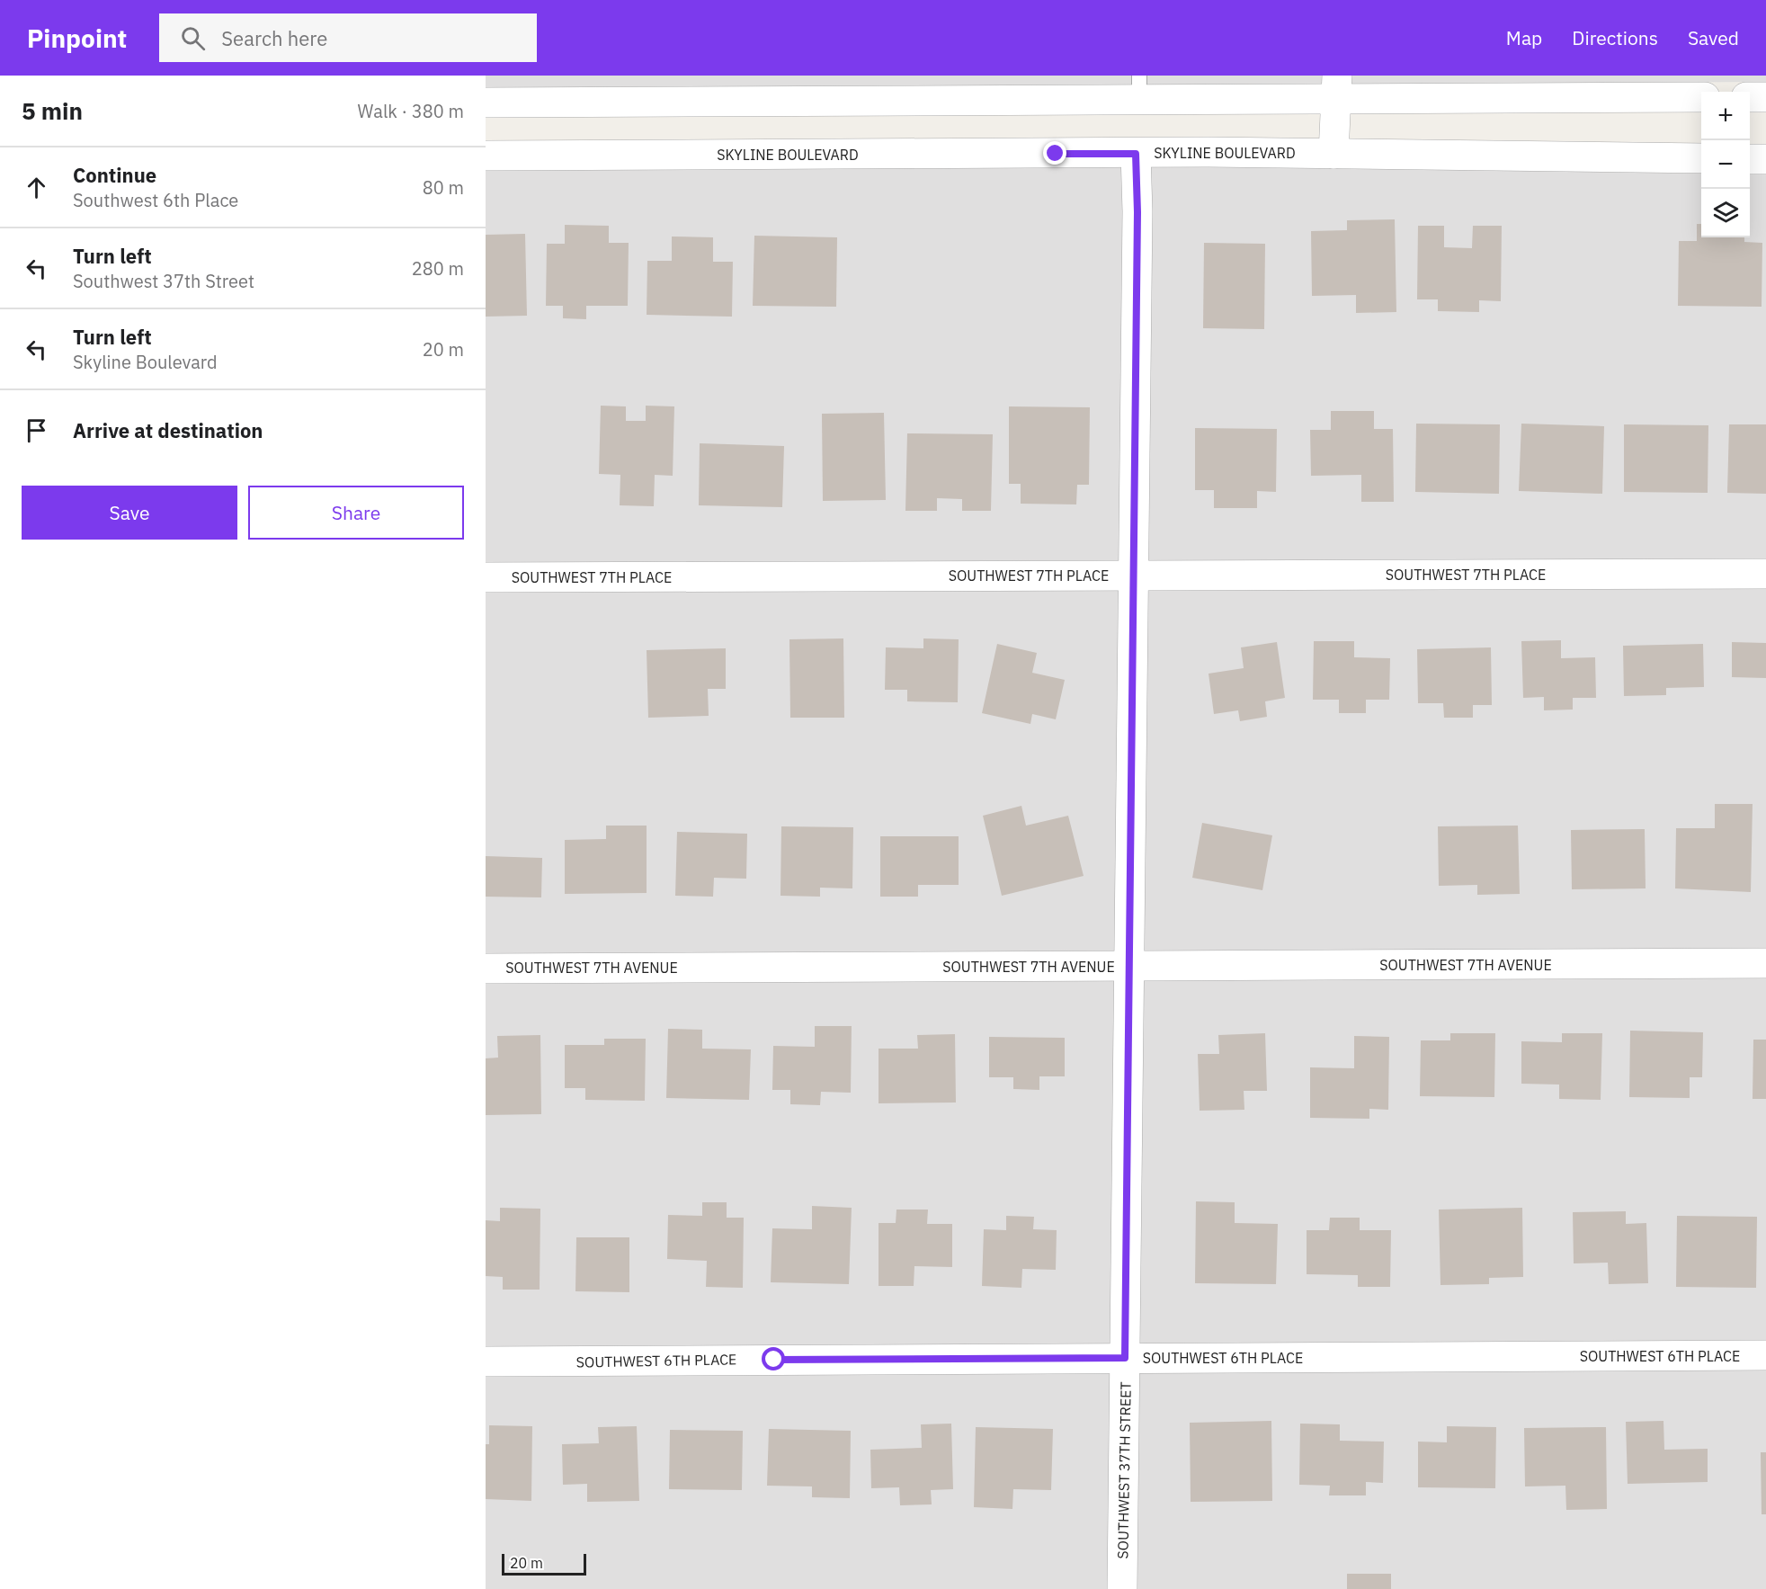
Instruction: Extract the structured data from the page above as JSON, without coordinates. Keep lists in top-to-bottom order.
{
  "streets": {
    "street": [
      "SKYLINE BOULEVARD",
      "SOUTHWEST 7TH PLACE",
      "SOUTHWEST 7TH AVENUE",
      "SOUTHWEST 6TH PLACE",
      "SOUTHWEST 37TH STREET"
    ]
  },
  "crossings": [
    ["SKYLINE BOULEVARD", "SOUTHWEST 37TH STREET"],
    ["SOUTHWEST 7TH PLACE", "SOUTHWEST 37TH STREET"],
    ["SOUTHWEST 7TH AVENUE", "SOUTHWEST 37TH STREET"],
    ["SOUTHWEST 6TH PLACE", "SOUTHWEST 37TH STREET"]
  ],
  "scale_bar": "20 m",
  "page": {
    "header": "Pinpoint",
    "search": "Search here",
    "nav": ["Map", "Directions", "Saved"],
    "heading": ["5 min", "Walk · 380 m"],
    "map_buttons": ["+", "−"],
    "list": [
      ["Continue", "Southwest 6th Place", "80 m"],
      ["Turn left", "Southwest 37th Street", "280 m"],
      ["Turn left", "Skyline Boulevard", "20 m"],
      "Arrive at destination"
    ],
    "buttons": ["Save", "Share"],
    "scale": "20 m"
  }
}
